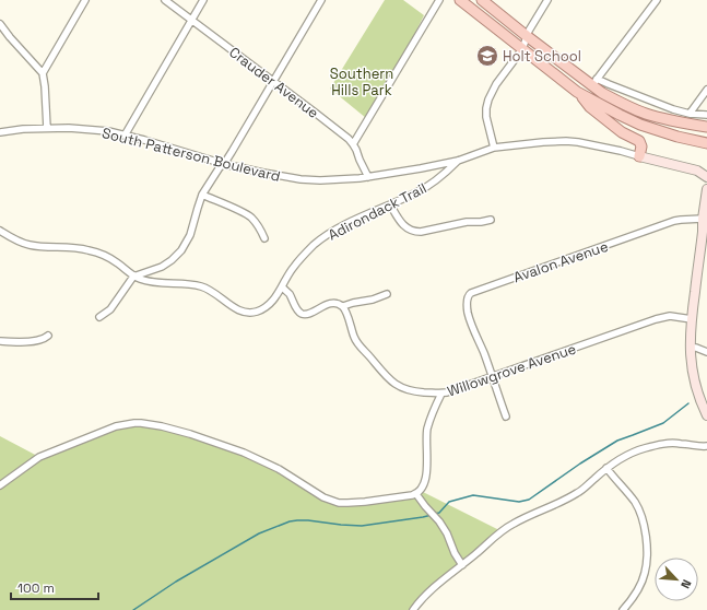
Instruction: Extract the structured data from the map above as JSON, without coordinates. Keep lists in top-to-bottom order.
{
  "streets": {
    "street": [
      "Crauder Avenue",
      "South Patterson Boulevard",
      "Adirondack Trail",
      "Avalon Avenue",
      "Willowgrove Avenue"
    ]
  },
  "crossings": [
    ["Crauder Avenue", "South Patterson Boulevard"],
    ["South Patterson Boulevard", "Adirondack Trail"],
    ["Avalon Avenue", "Willowgrove Avenue"]
  ],
  "parks": ["Southern Hills Park"],
  "places": {
    "school or university": ["Holt School"]
  },
  "scale_bar": "100 m",
  "north": "bottom right"
}
